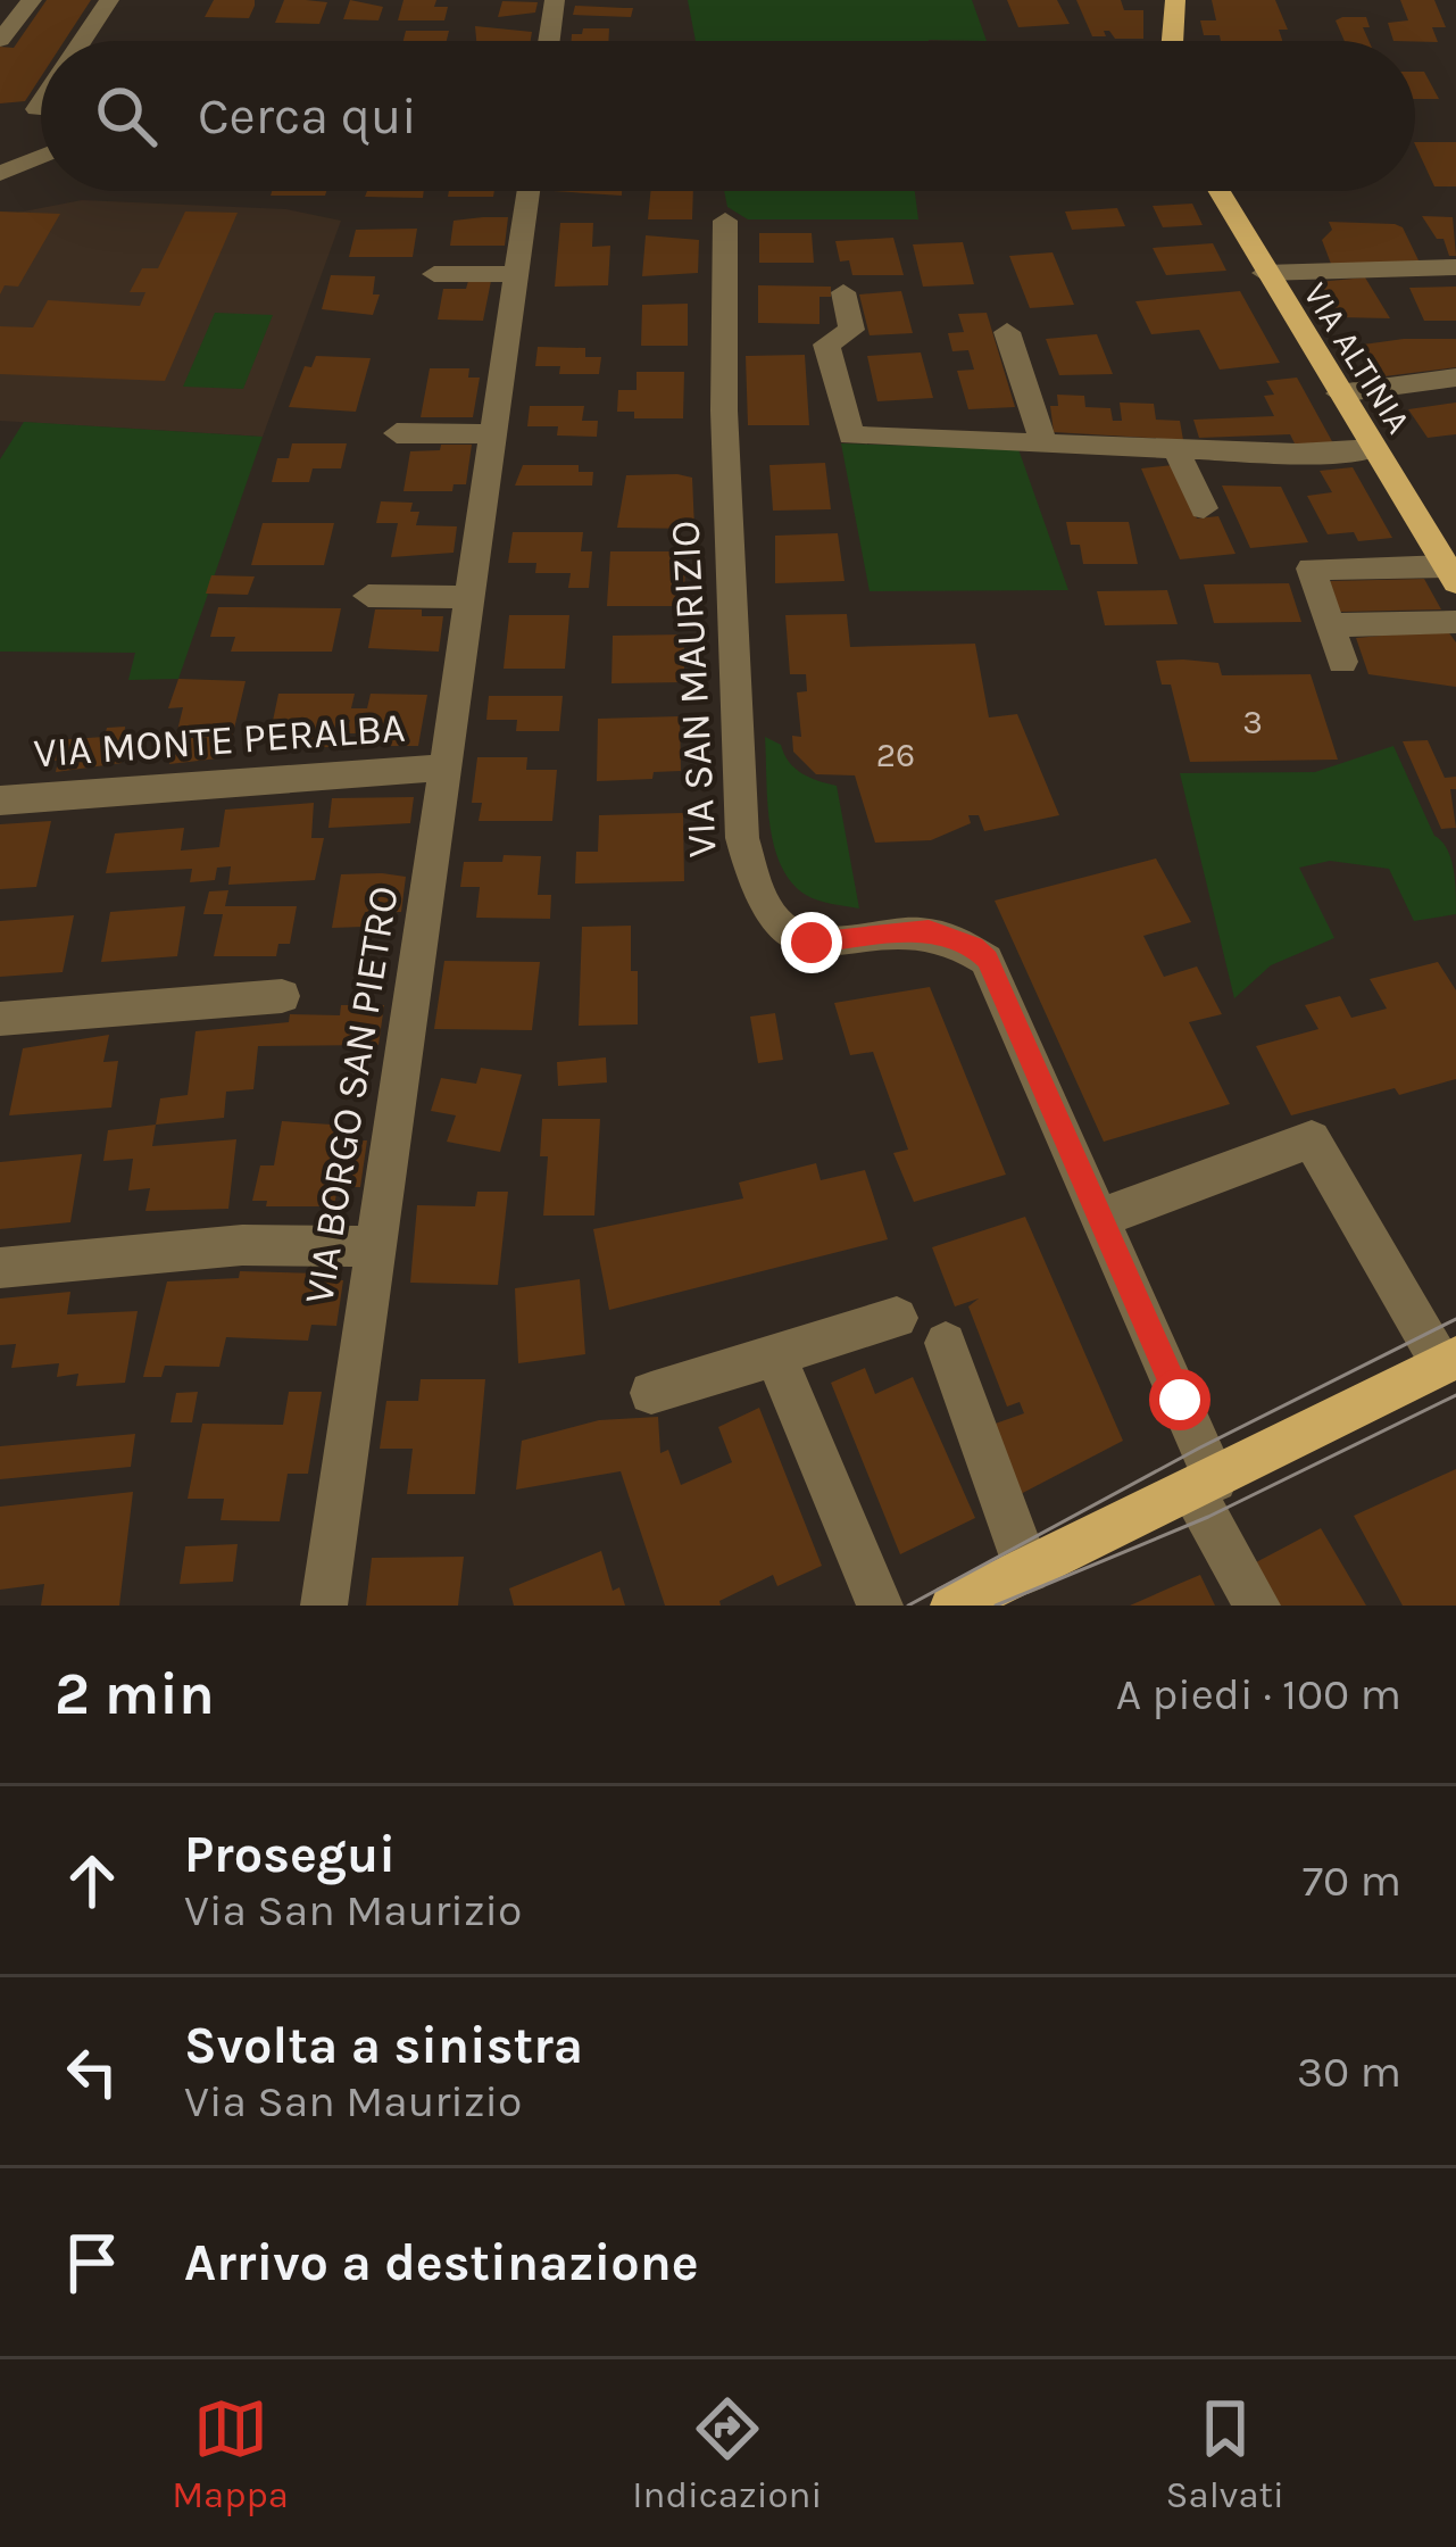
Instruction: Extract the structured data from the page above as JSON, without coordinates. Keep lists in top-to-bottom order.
{
  "streets": {
    "main road": ["VIA ALTINIA"],
    "street": ["VIA SAN MAURIZIO", "VIA MONTE PERALBA", "VIA BORGO SAN PIETRO"]
  },
  "crossings": [
    ["VIA MONTE PERALBA", "VIA BORGO SAN PIETRO"]
  ],
  "house_numbers": ["3", "26"],
  "page": {
    "search": "Cerca qui",
    "heading": ["2 min", "A piedi · 100 m"],
    "list": [
      ["Prosegui", "Via San Maurizio", "70 m"],
      ["Svolta a sinistra", "Via San Maurizio", "30 m"],
      "Arrivo a destinazione"
    ],
    "nav": ["Mappa", "Indicazioni", "Salvati"]
  }
}
